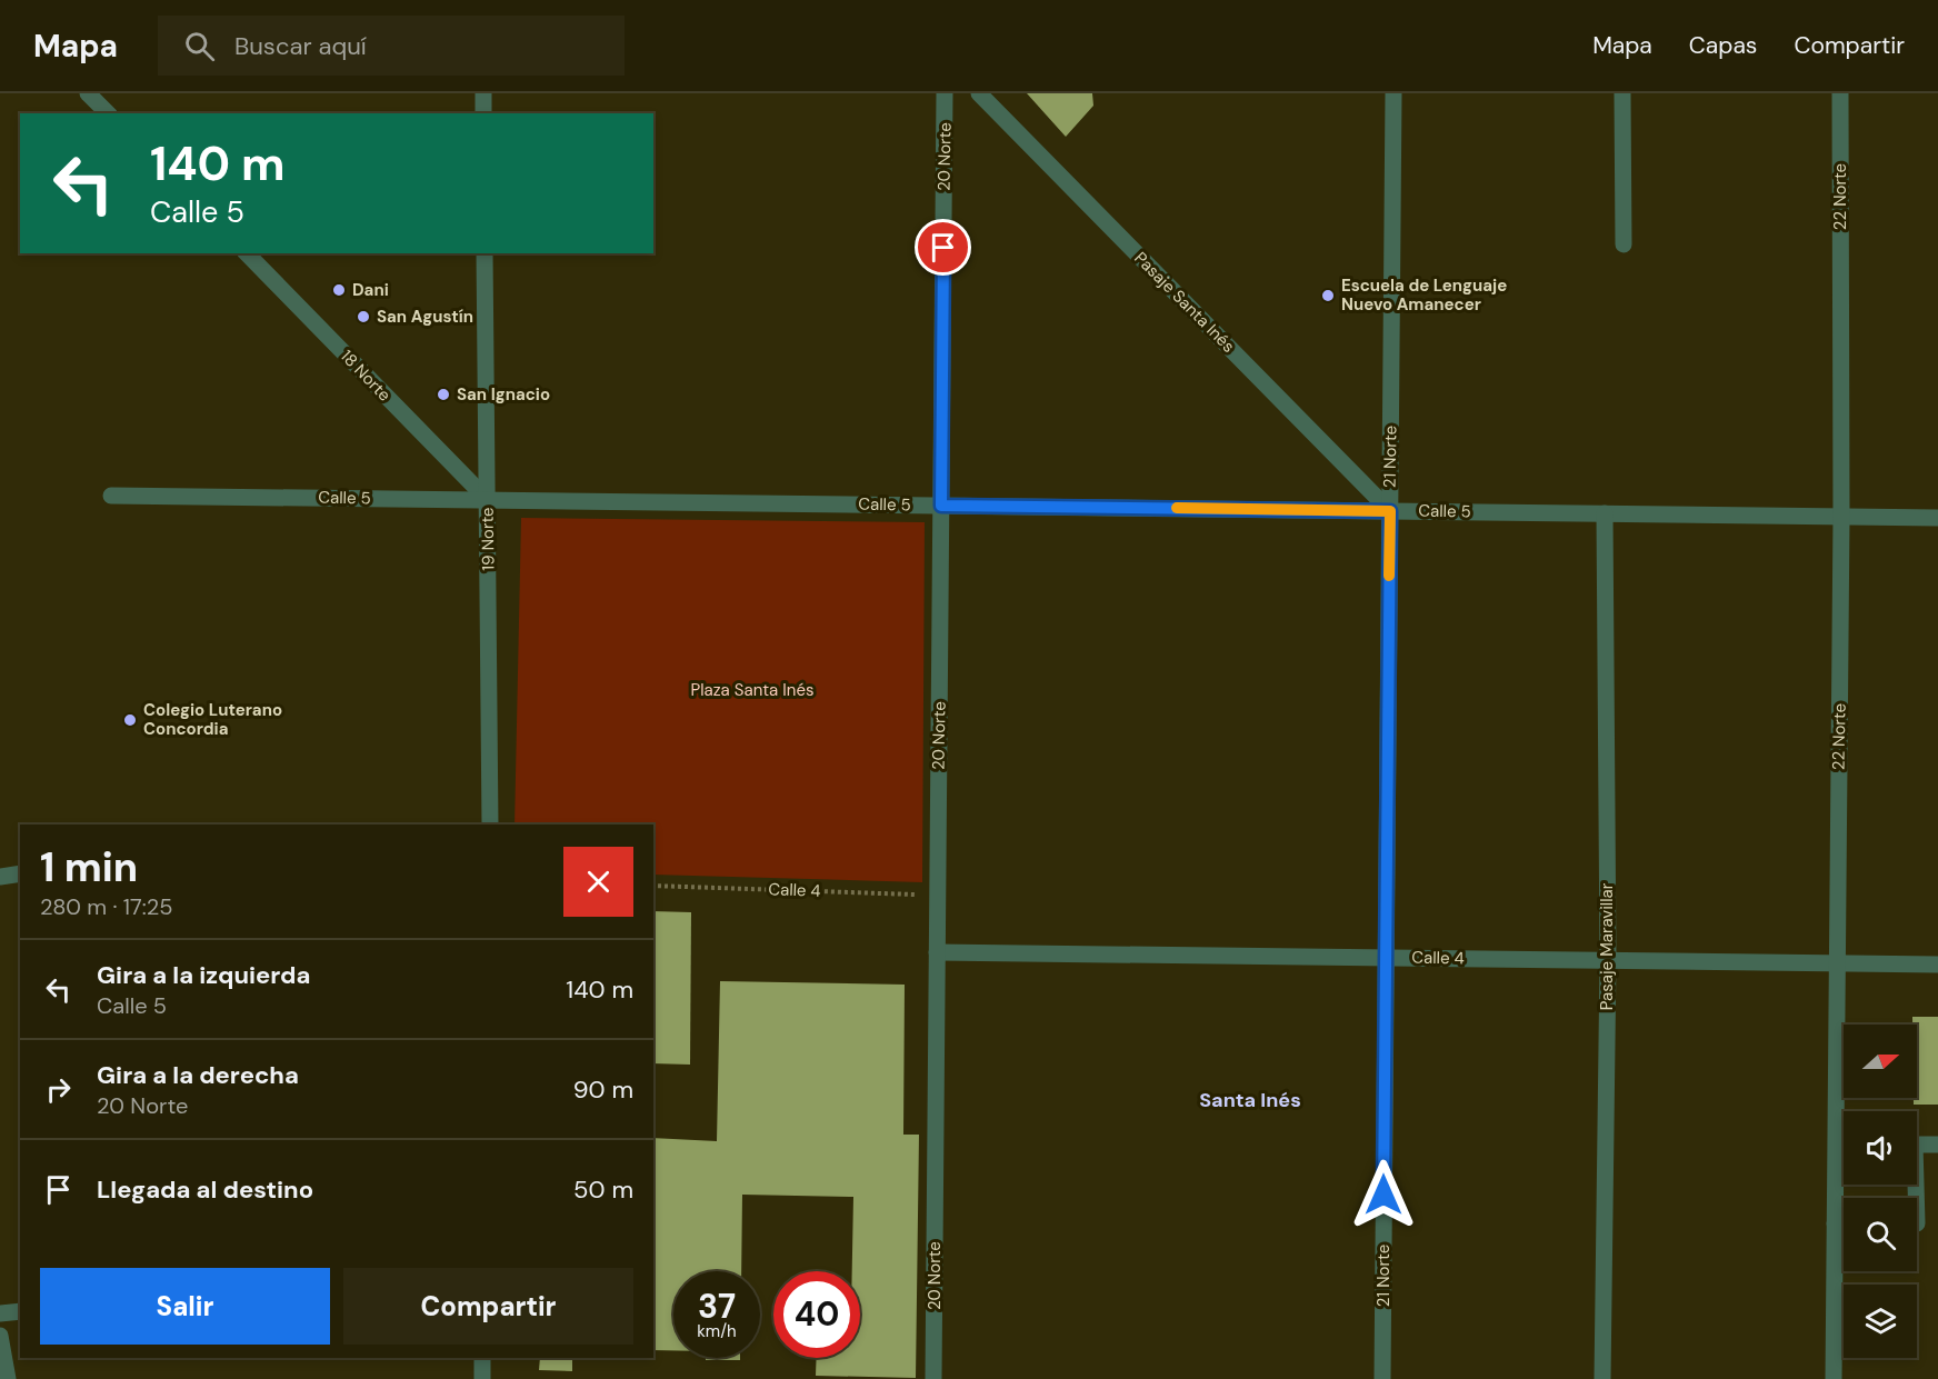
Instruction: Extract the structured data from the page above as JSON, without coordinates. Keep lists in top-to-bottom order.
{
  "streets": {
    "street": [
      "20 Norte",
      "22 Norte",
      "Pasaje Santa Inés",
      "18 Norte",
      "21 Norte",
      "Calle 5",
      "19 Norte",
      "Calle 4",
      "Pasaje Maravillar"
    ]
  },
  "crossings": [
    ["20 Norte", "Calle 5"],
    ["20 Norte", "Calle 4"],
    ["22 Norte", "Calle 5"],
    ["22 Norte", "Calle 4"],
    ["Pasaje Santa Inés", "21 Norte"],
    ["Pasaje Santa Inés", "Calle 5"],
    ["18 Norte", "Calle 5"],
    ["18 Norte", "19 Norte"],
    ["21 Norte", "Calle 5"],
    ["21 Norte", "Calle 4"],
    ["Calle 5", "19 Norte"],
    ["Calle 5", "Pasaje Maravillar"],
    ["Calle 4", "Pasaje Maravillar"]
  ],
  "districts": ["Santa Inés"],
  "parks": ["Plaza Santa Inés"],
  "places": [
    "Dani",
    "Escuela de Lenguaje Nuevo Amanecer",
    "San Agustín",
    "San Ignacio",
    "Colegio Luterano Concordia"
  ],
  "north": "right",
  "page": {
    "header": "Mapa",
    "search": "Buscar aquí",
    "nav": ["Mapa", "Capas", "Compartir"],
    "turn": ["140 m", "Calle 5"],
    "heading": ["1 min", "280 m · 17:25"],
    "list": [
      {
        "name": "Gira a la izquierda",
        "note": "Calle 5",
        "value": "140 m"
      },
      {
        "name": "Gira a la derecha",
        "note": "20 Norte",
        "value": "90 m"
      },
      {
        "name": "Llegada al destino",
        "value": "50 m"
      }
    ],
    "buttons": ["Salir", "Compartir"],
    "speed": "37 km/h",
    "limit": "40"
  }
}
